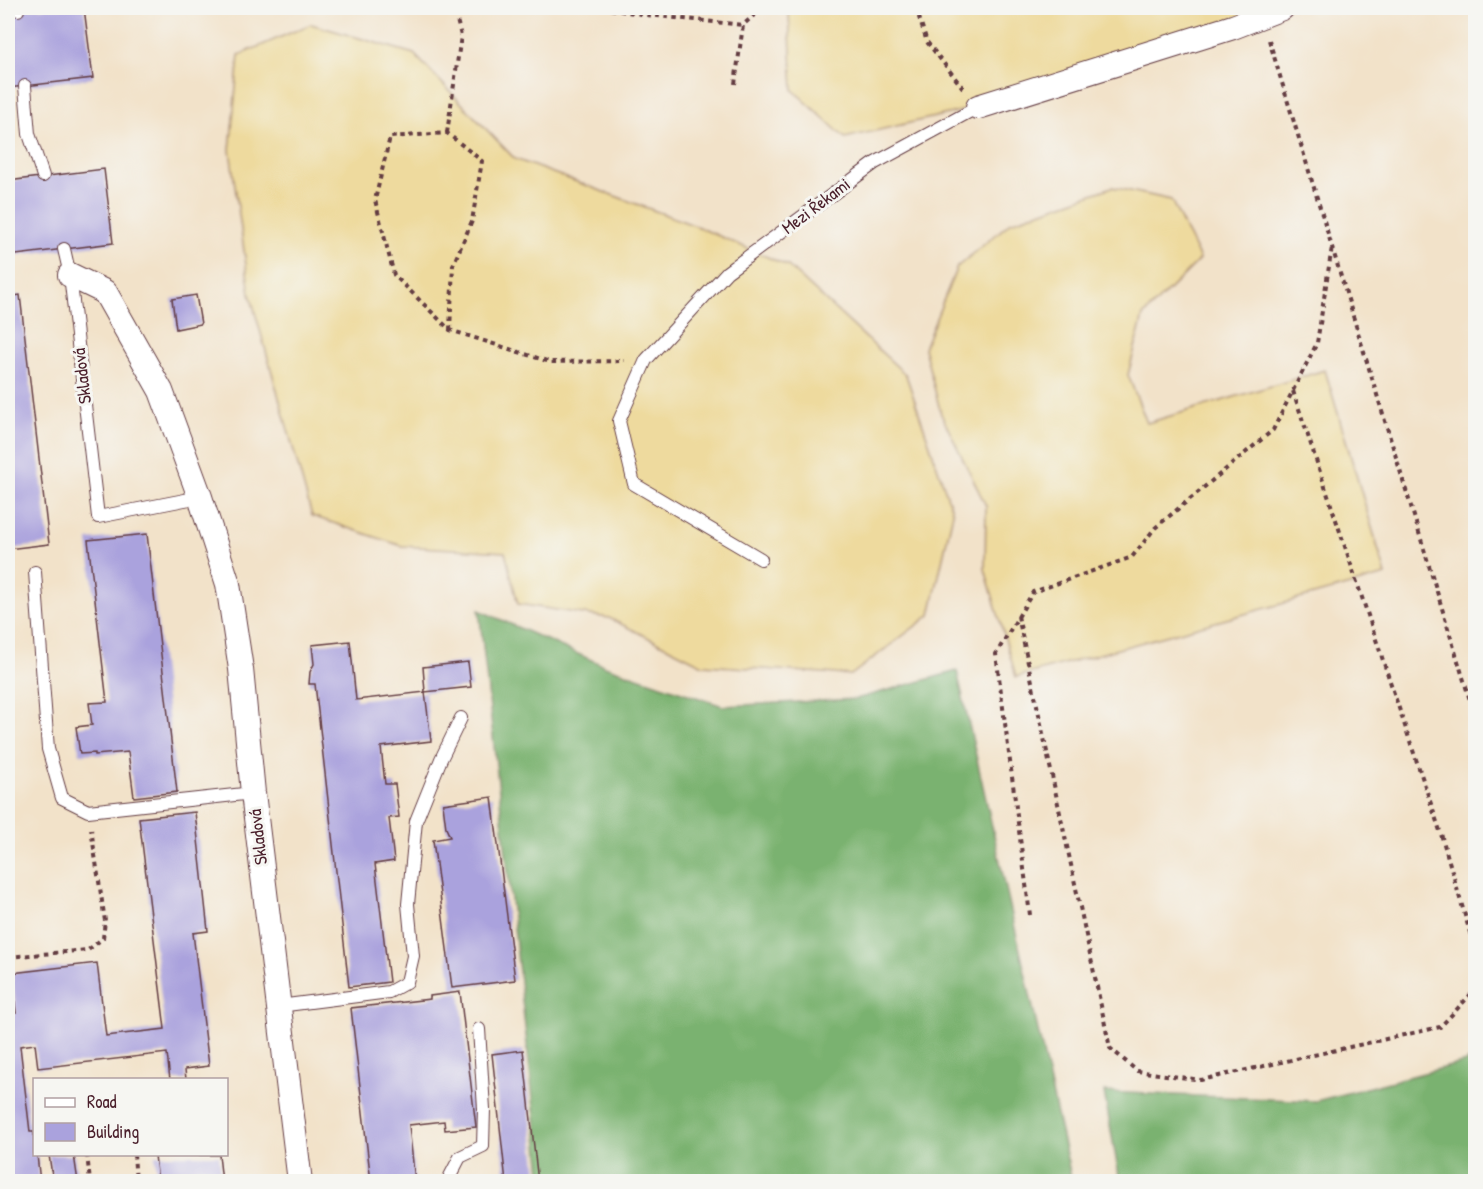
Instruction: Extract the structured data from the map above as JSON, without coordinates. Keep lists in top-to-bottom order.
{
  "streets": {
    "street": ["Mezi Řekami", "Skladová"]
  },
  "legend": ["Road", "Building"]
}
